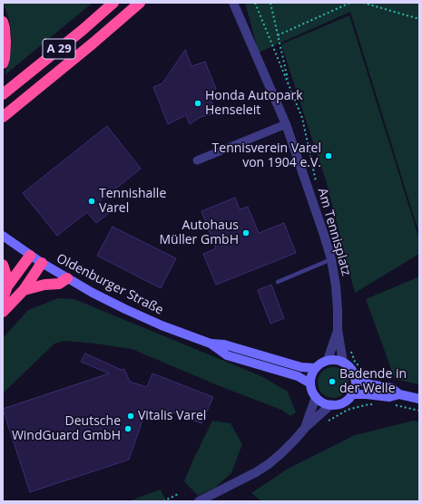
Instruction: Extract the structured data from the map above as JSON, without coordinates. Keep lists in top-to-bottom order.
{
  "streets": {
    "highway": ["A 29"],
    "main road": ["Oldenburger Straße"],
    "street": ["Am Tennisplatz"]
  },
  "crossings": [
    ["Am Tennisplatz", "Oldenburger Straße"]
  ],
  "places": [
    "Honda Autopark Henseleit",
    "Tennisverein Varel von 1904 e.V.",
    "Tennishalle Varel",
    "Autohaus Müller GmbH",
    "Badende in der Welle",
    "Vitalis Varel",
    "Deutsche WindGuard GmbH"
  ]
}
